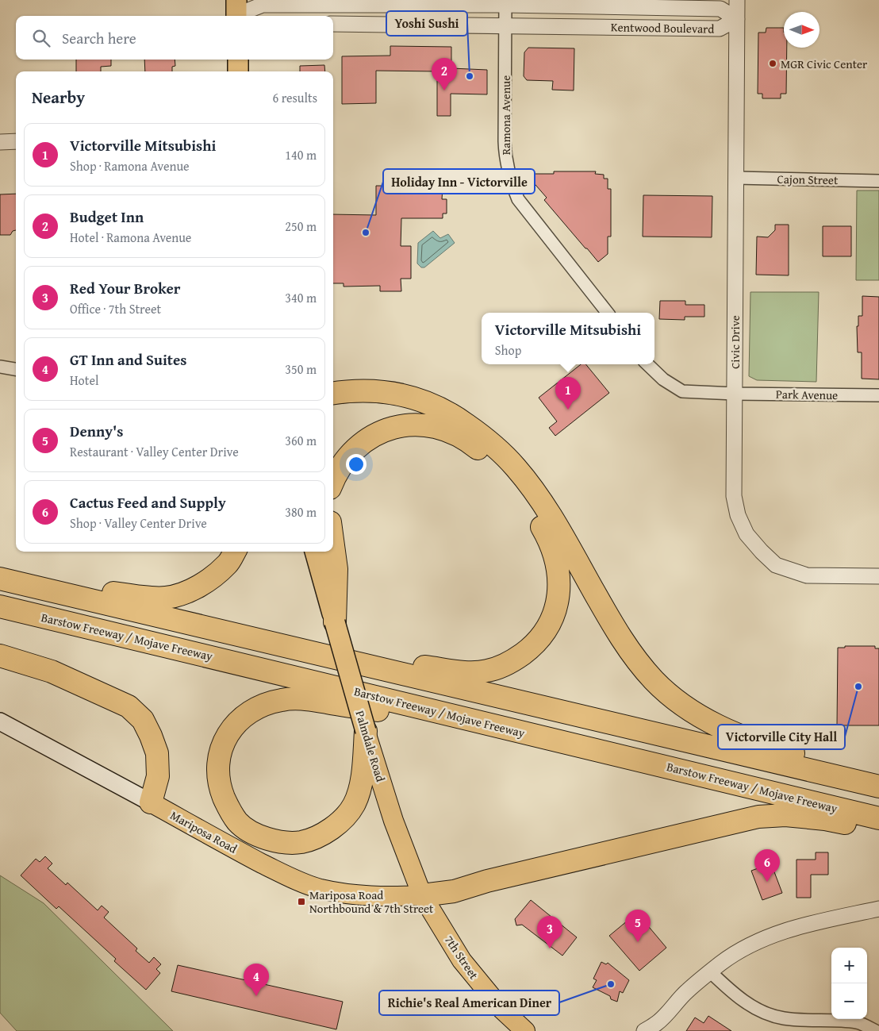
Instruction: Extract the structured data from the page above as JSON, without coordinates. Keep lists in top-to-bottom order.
{
  "streets": {
    "highway": ["Barstow Freeway / Mojave Freeway", "Palmdale Road"],
    "main road": ["Mariposa Road", "7th Street"],
    "street": [
      "Kentwood Boulevard",
      "Ramona Avenue",
      "Cajon Street",
      "Civic Drive",
      "Park Avenue"
    ]
  },
  "crossings": [
    ["Kentwood Boulevard", "Ramona Avenue"],
    ["Kentwood Boulevard", "Civic Drive"],
    ["Cajon Street", "Civic Drive"],
    ["Civic Drive", "Park Avenue"],
    ["Palmdale Road", "Mariposa Road"],
    ["Palmdale Road", "7th Street"],
    ["Mariposa Road", "7th Street"]
  ],
  "places": {
    "other": [
      "MGR Civic Center",
      "Yoshi Sushi",
      "Holiday Inn - Victorville",
      "Victorville City Hall",
      "Richie's Real American Diner"
    ],
    "transit": ["Mariposa Road Northbound & 7th Street"]
  },
  "north": "right",
  "page": {
    "search": "Search here",
    "pins": [
      "2",
      "1",
      "6",
      "5",
      "3",
      "4"
    ],
    "heading": ["Nearby", "6 results"],
    "list": [
      {
        "mark": "1",
        "name": "Victorville Mitsubishi",
        "note": "Shop · Ramona Avenue",
        "value": "140 m"
      },
      {
        "mark": "2",
        "name": "Budget Inn",
        "note": "Hotel · Ramona Avenue",
        "value": "250 m"
      },
      {
        "mark": "3",
        "name": "Red Your Broker",
        "note": "Office · 7th Street",
        "value": "340 m"
      },
      {
        "mark": "4",
        "name": "GT Inn and Suites",
        "note": "Hotel",
        "value": "350 m"
      },
      {
        "mark": "5",
        "name": "Denny's",
        "note": "Restaurant · Valley Center Drive",
        "value": "360 m"
      },
      {
        "mark": "6",
        "name": "Cactus Feed and Supply",
        "note": "Shop · Valley Center Drive",
        "value": "380 m"
      }
    ],
    "popup": ["Victorville Mitsubishi", "Shop"],
    "map_buttons": ["+", "−"]
  }
}
